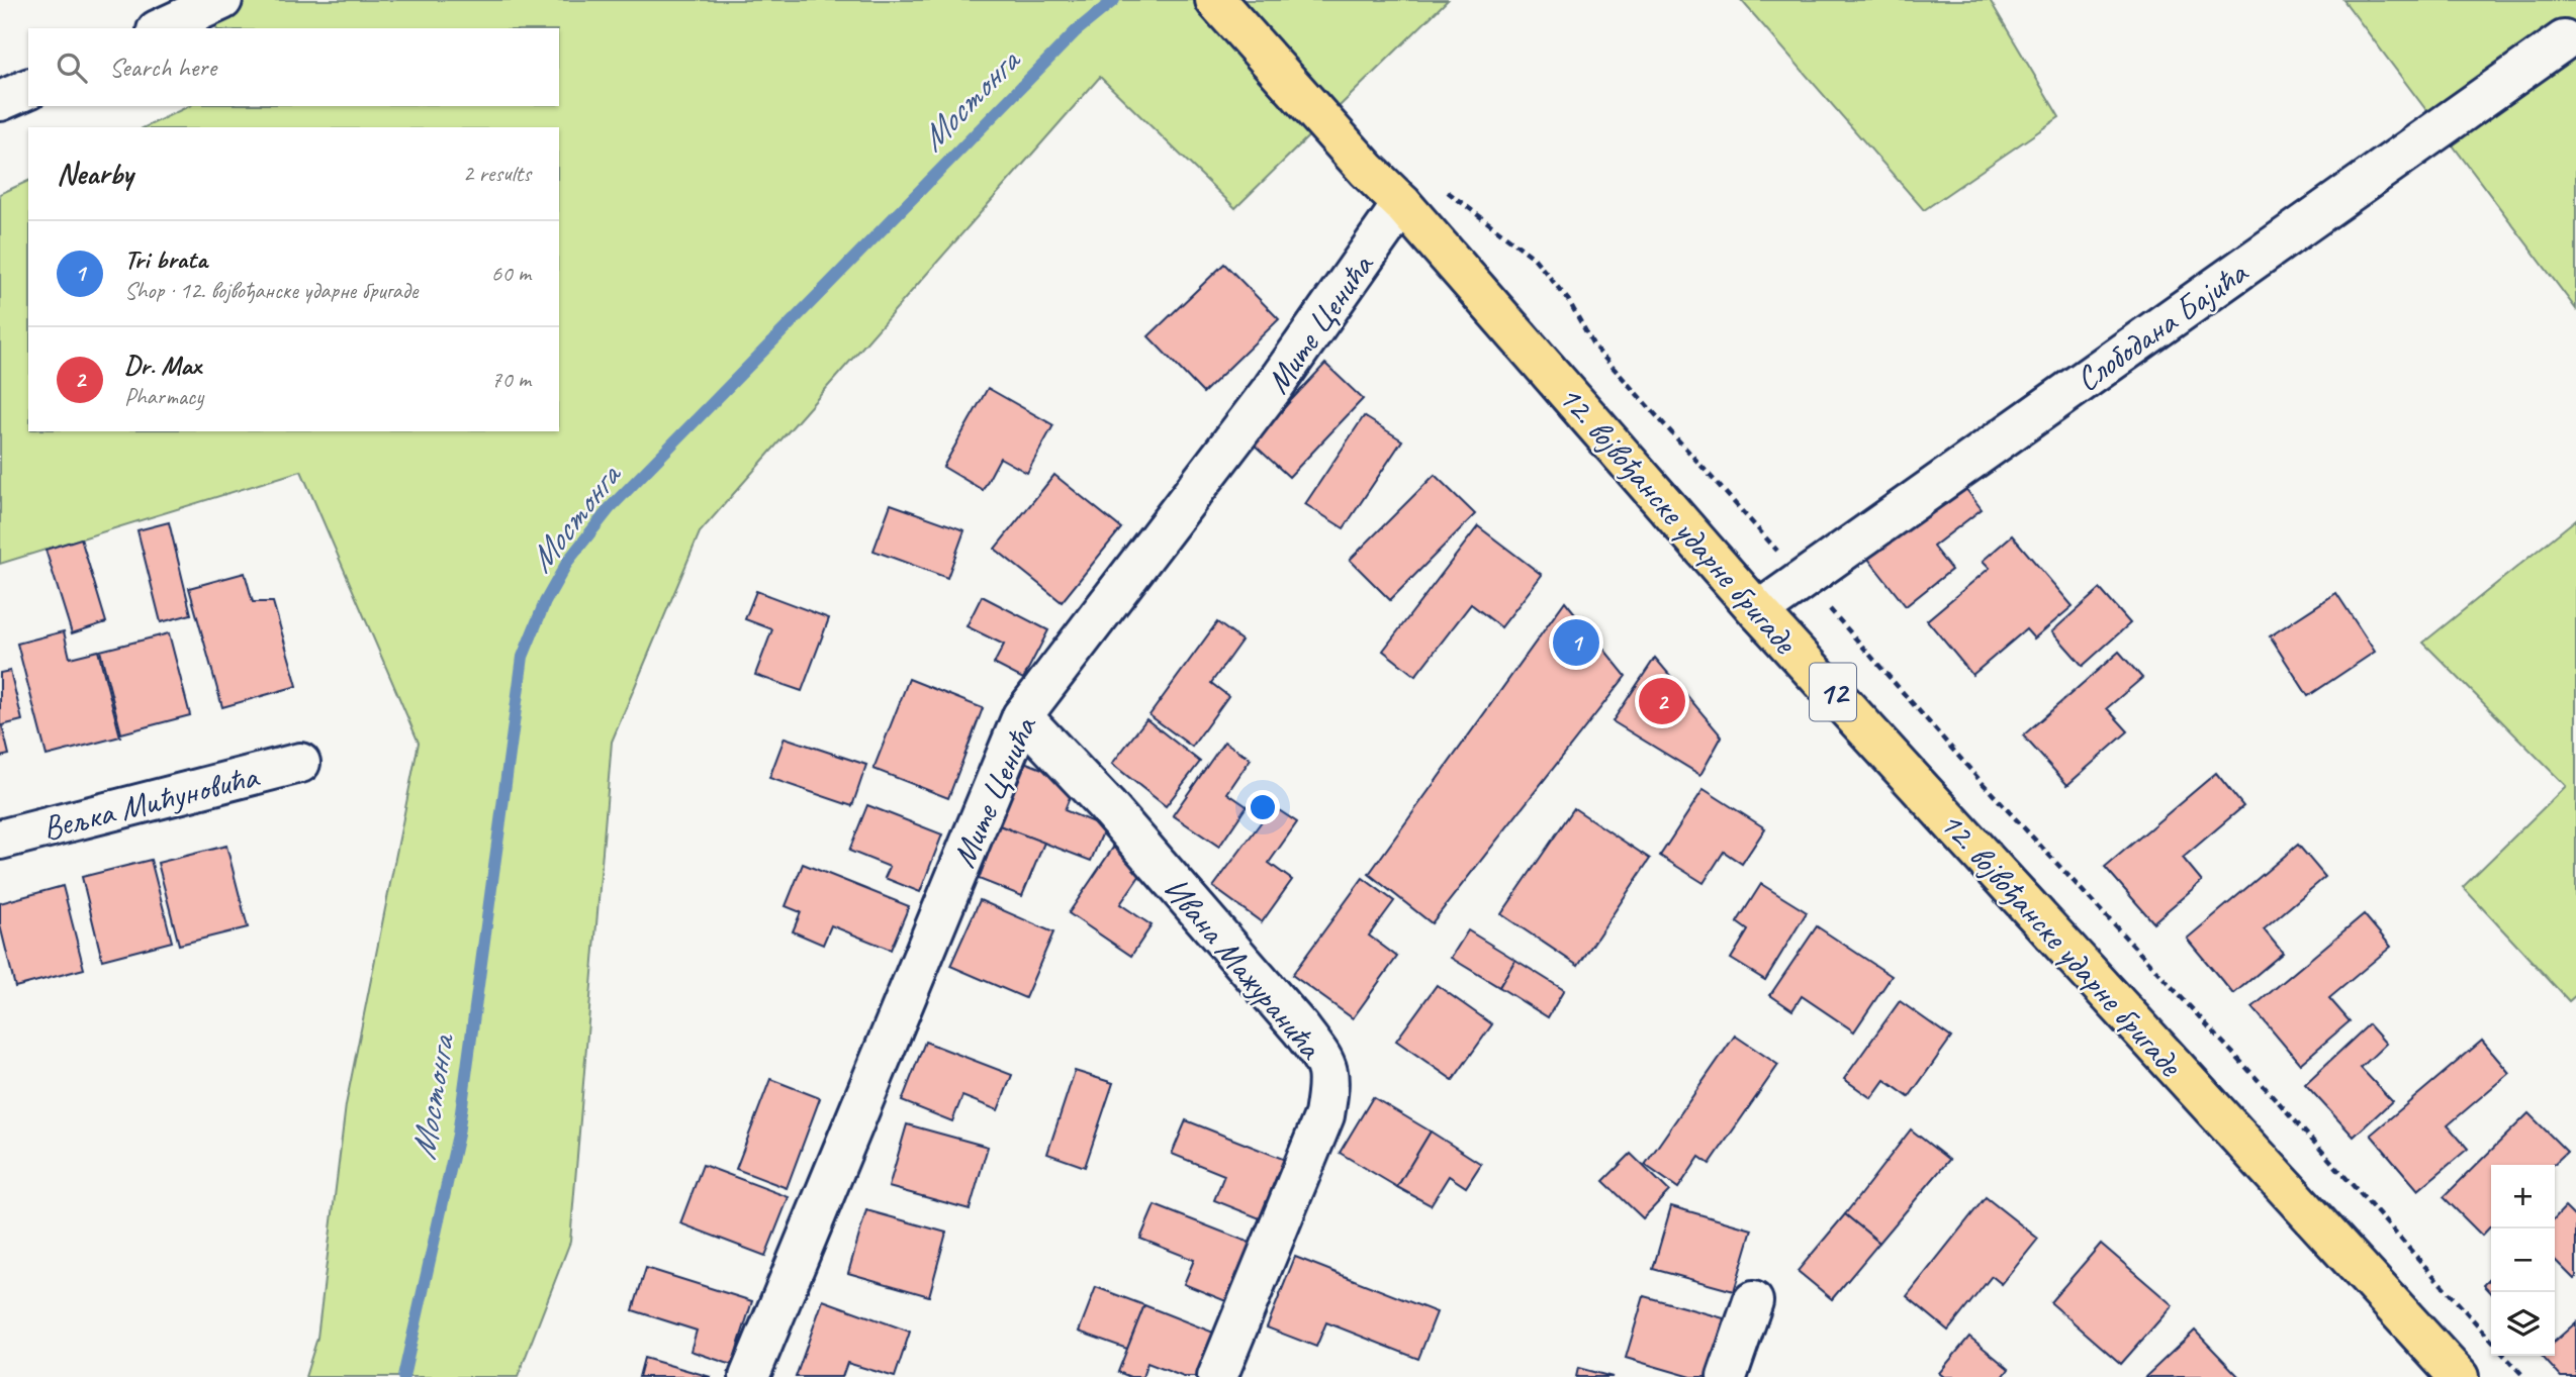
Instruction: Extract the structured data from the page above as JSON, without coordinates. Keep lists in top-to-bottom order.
{
  "streets": {
    "main road": ["12. војвођанске ударне бригаде", "12"],
    "street": [
      "Мите Ценића",
      "Слободана Бајића",
      "Вељка Мићуновића",
      "Ивана Мажуранића"
    ]
  },
  "crossings": [
    ["Мите Ценића", "12. војвођанске ударне бригаде"],
    ["Мите Ценића", "Ивана Мажуранића"],
    ["Слободана Бајића", "12. војвођанске ударне бригаде"]
  ],
  "water": ["Мостонга"],
  "page": {
    "search": "Search here",
    "heading": ["Nearby", "2 results"],
    "list": [
      {
        "mark": "1",
        "name": "Tri brata",
        "note": "Shop · 12. војвођанске ударне бригаде",
        "value": "60 m"
      },
      {
        "mark": "2",
        "name": "Dr. Max",
        "note": "Pharmacy",
        "value": "70 m"
      }
    ],
    "pins": ["1", "2"],
    "map_buttons": ["+", "−"]
  }
}
